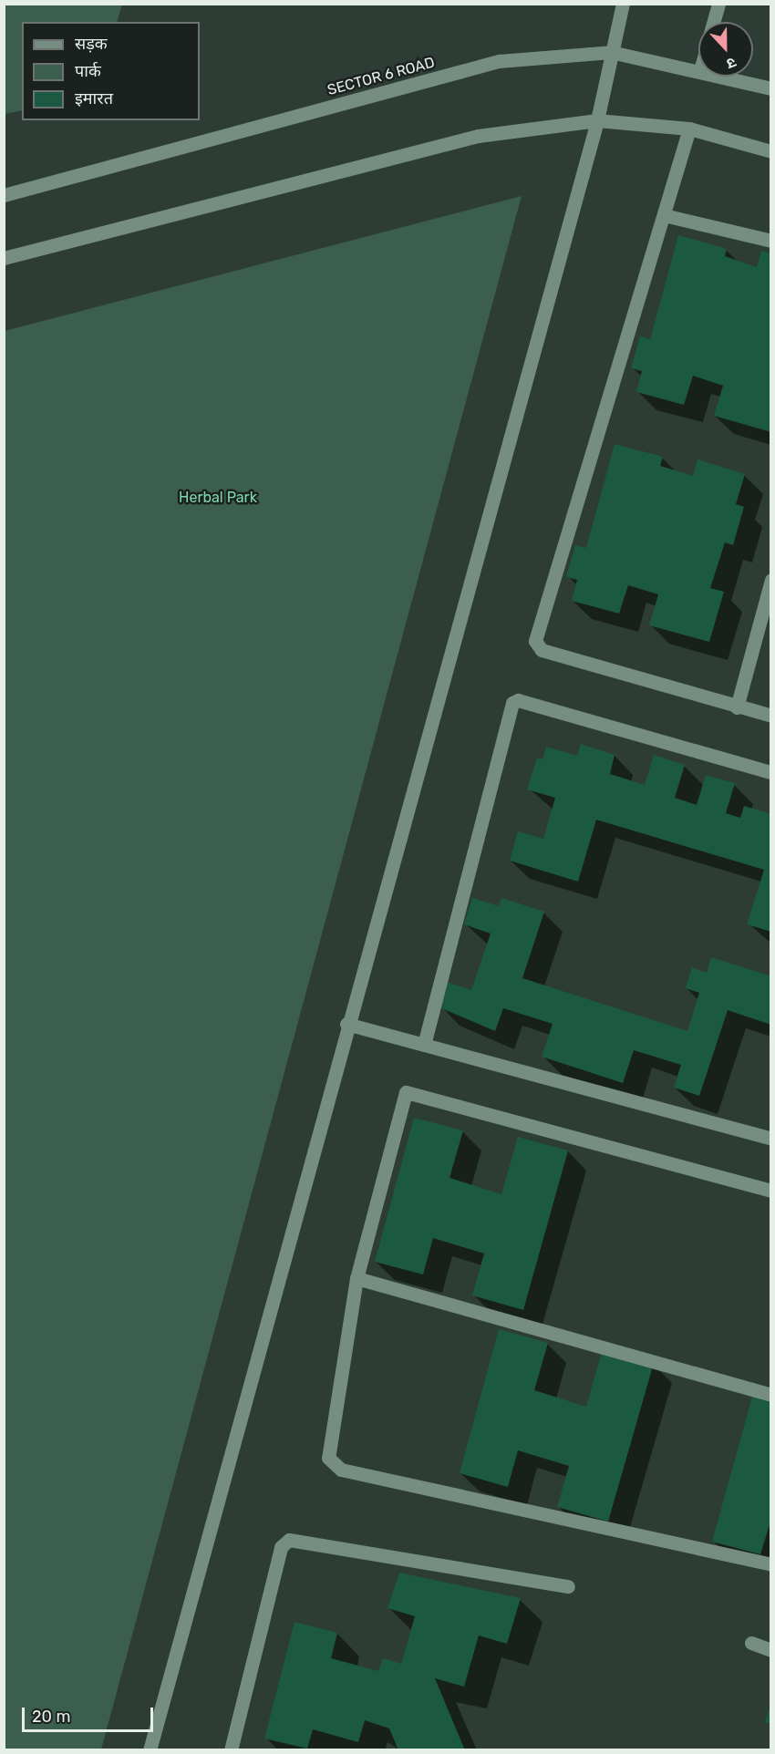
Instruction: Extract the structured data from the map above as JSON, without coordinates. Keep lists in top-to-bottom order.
{
  "streets": {
    "street": ["SECTOR 6 ROAD"]
  },
  "parks": ["Herbal Park"],
  "legend": ["सड़क", "पार्क", "इमारत"],
  "scale_bar": "20 m",
  "north": "bottom"
}
